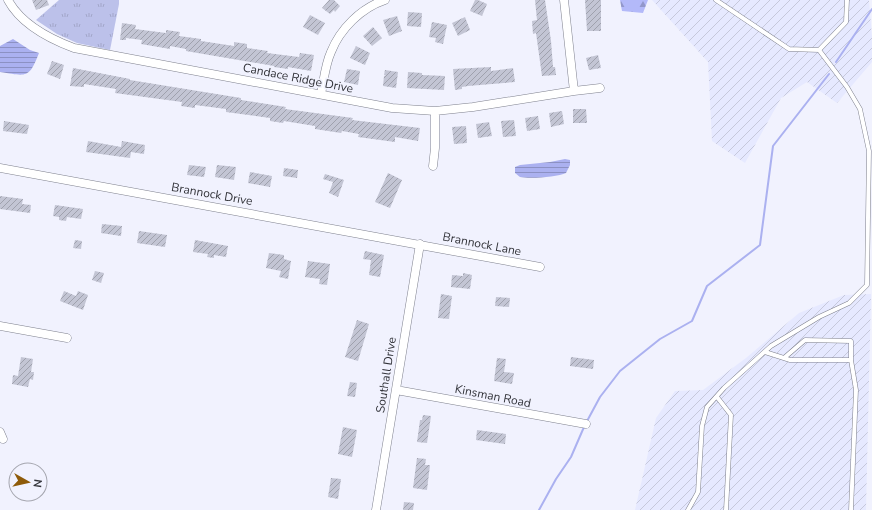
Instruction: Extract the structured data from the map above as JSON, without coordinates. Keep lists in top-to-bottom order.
{
  "streets": {
    "street": [
      "Candace Ridge Drive",
      "Brannock Drive",
      "Brannock Lane",
      "Southall Drive",
      "Kinsman Road"
    ]
  },
  "crossings": [
    ["Brannock Drive", "Brannock Lane"],
    ["Brannock Drive", "Southall Drive"],
    ["Brannock Lane", "Southall Drive"],
    ["Southall Drive", "Kinsman Road"]
  ],
  "north": "right"
}
